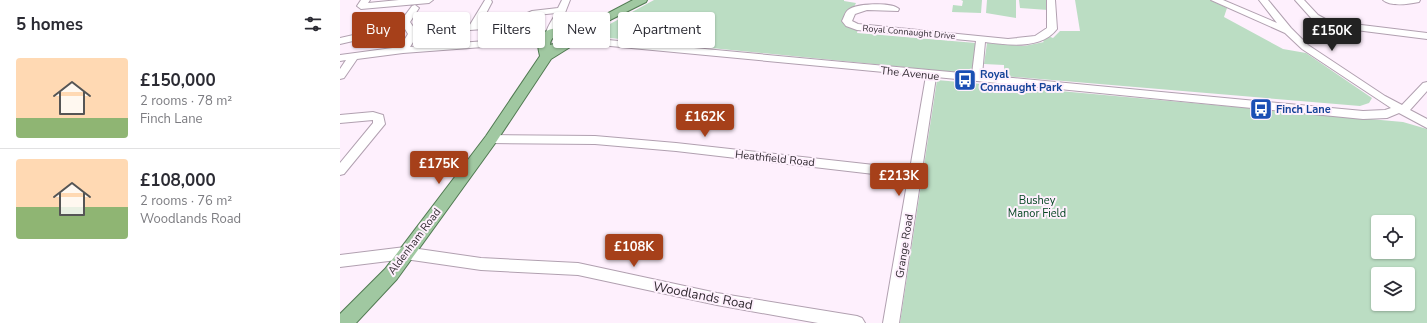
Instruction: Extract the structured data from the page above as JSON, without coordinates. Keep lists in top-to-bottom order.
{
  "streets": {
    "main road": ["Aldenham Road"],
    "street": [
      "Royal Connaught Drive",
      "The Avenue",
      "Heathfield Road",
      "Grange Road",
      "Woodlands Road"
    ]
  },
  "crossings": [
    ["The Avenue", "Grange Road"],
    ["Heathfield Road", "Aldenham Road"],
    ["Heathfield Road", "Grange Road"],
    ["Aldenham Road", "Woodlands Road"]
  ],
  "parks": ["Bushey Manor Field"],
  "places": {
    "bus stop": ["Royal Connaught Park", "Finch Lane"]
  },
  "page": {
    "heading": "5 homes",
    "chip": [
      "Buy",
      "Rent",
      "Filters",
      "New",
      "Apartment"
    ],
    "price": [
      "£150K",
      "£162K",
      "£175K",
      "£213K",
      "£108K"
    ],
    "list": [
      {
        "name": "£150,000",
        "note": "2 rooms · 78 m² · Finch Lane"
      },
      {
        "name": "£108,000",
        "note": "2 rooms · 76 m² · Woodlands Road"
      }
    ]
  }
}
